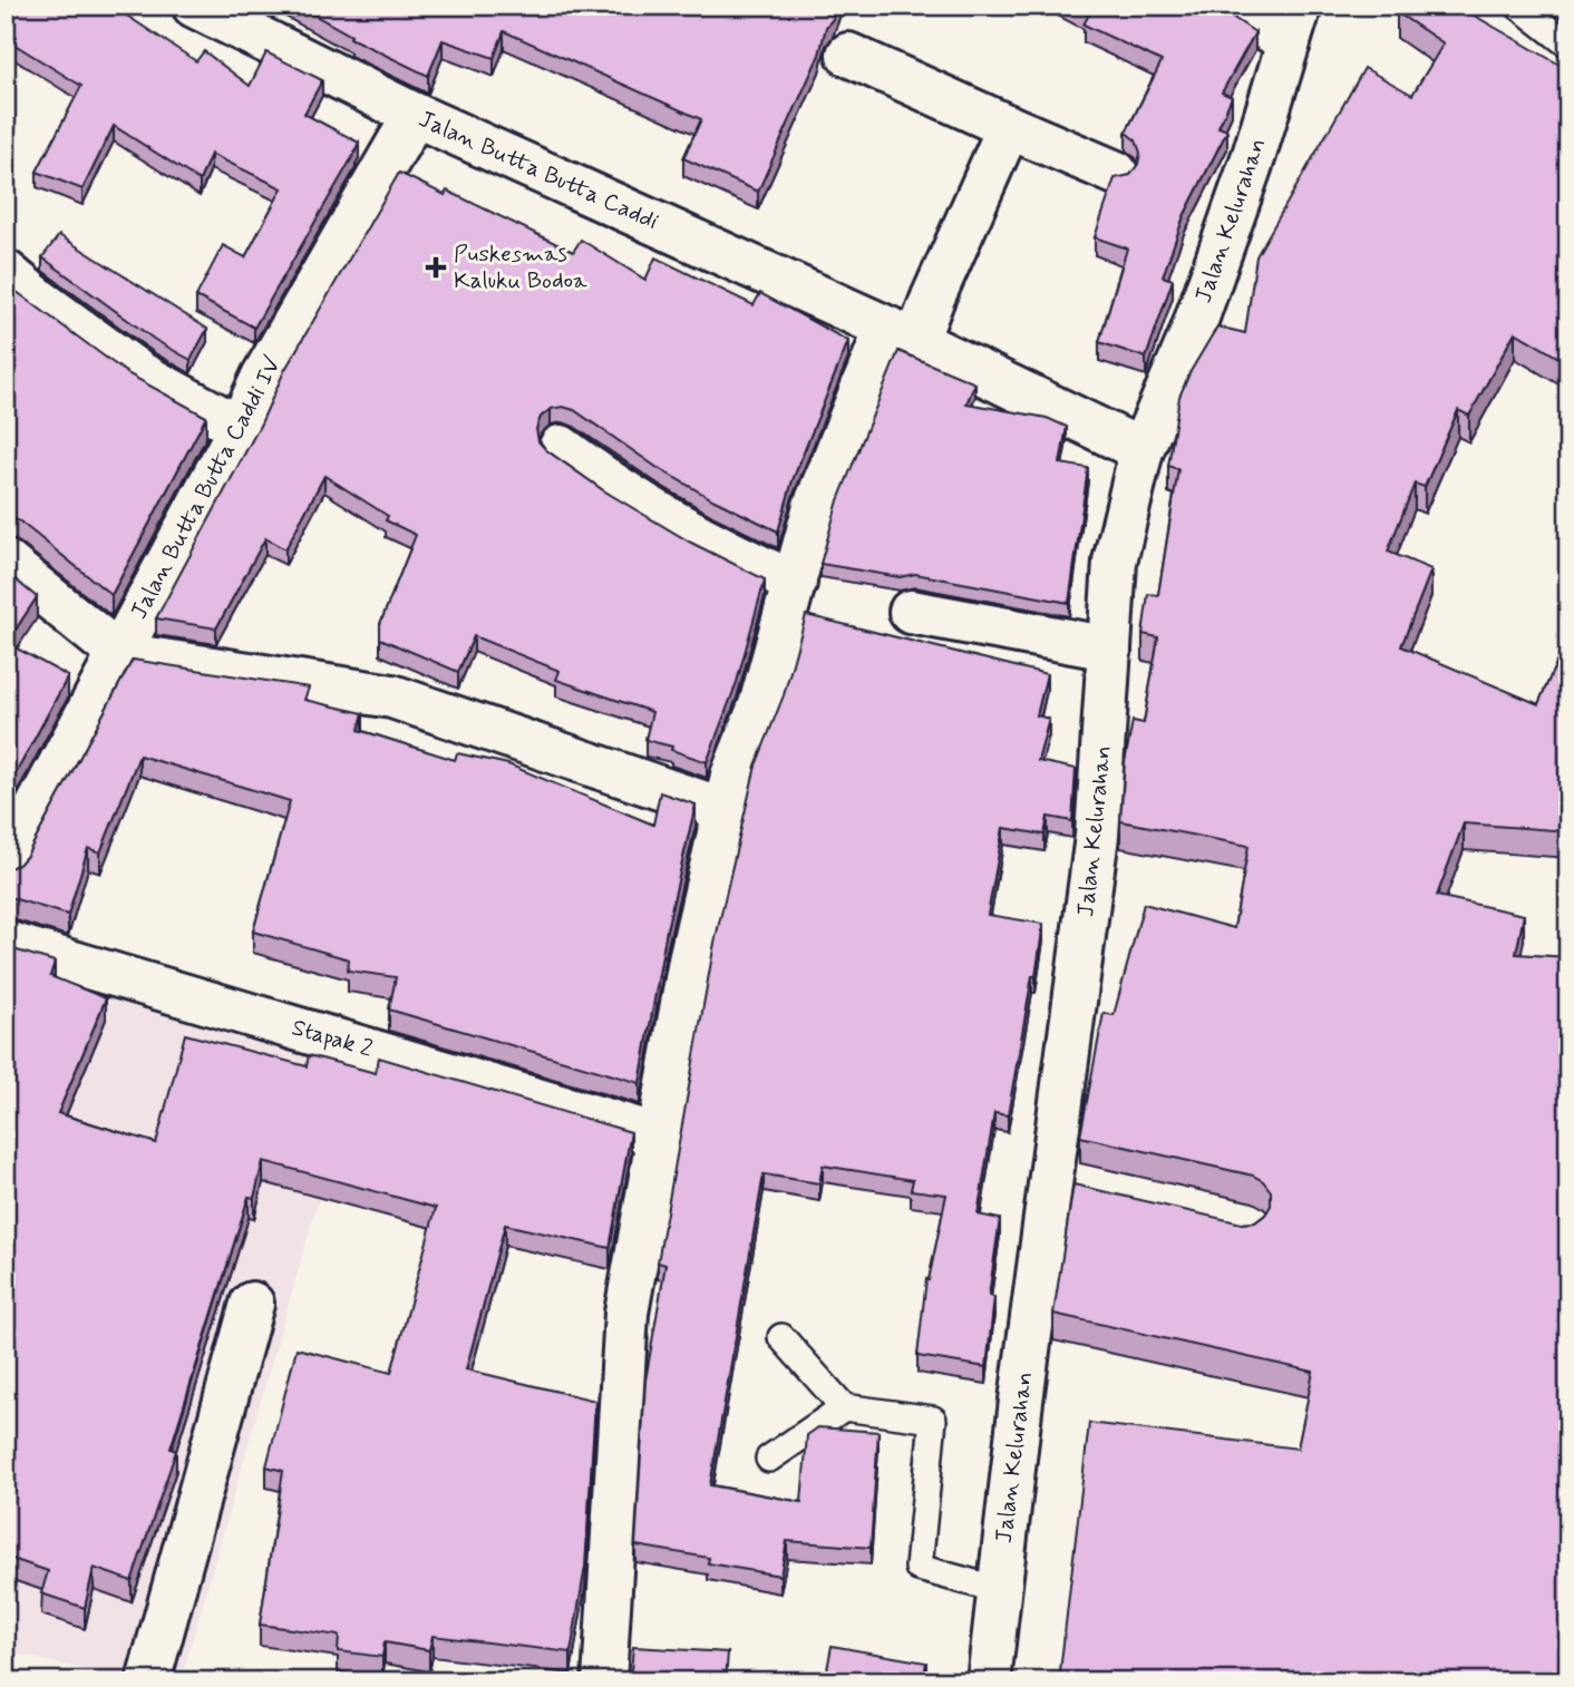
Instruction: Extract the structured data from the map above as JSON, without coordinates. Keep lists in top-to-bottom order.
{
  "streets": {
    "street": [
      "Jalan Butta Butta Caddi",
      "Jalan Kelurahan",
      "Jalan Butta Butta Caddi IV",
      "Stapak 2"
    ]
  },
  "crossings": [
    ["Jalan Butta Butta Caddi", "Jalan Kelurahan"],
    ["Jalan Butta Butta Caddi", "Jalan Butta Butta Caddi IV"]
  ],
  "places": {
    "health": ["Puskesmas Kaluku Bodoa"]
  }
}
